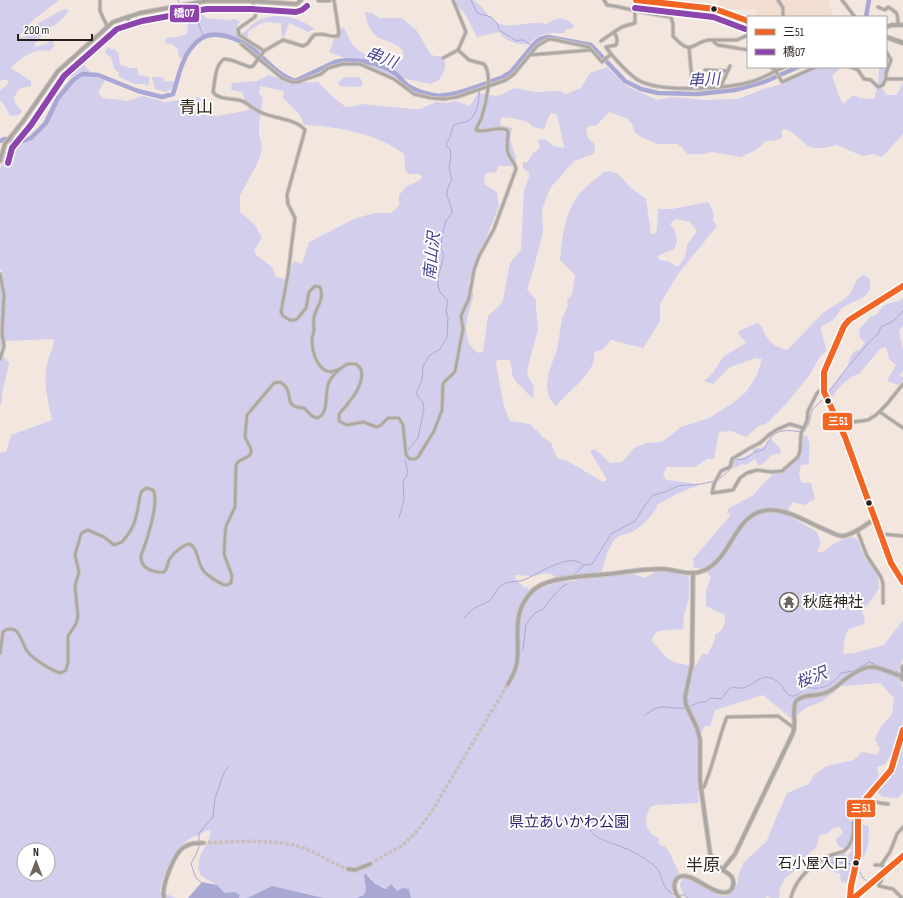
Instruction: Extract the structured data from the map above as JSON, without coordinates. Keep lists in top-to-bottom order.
{
  "districts": ["青山", "半原"],
  "water": ["串川", "南山沢", "桜沢"],
  "parks": ["県立あいかわ公園"],
  "places": {
    "temple": ["秋庭神社"],
    "other": ["石小屋入口"]
  },
  "lines": ["transit line 三51", "transit line 橋07"],
  "legend": ["三51", "橋07"],
  "scale_bar": "200 m",
  "north": "top"
}
